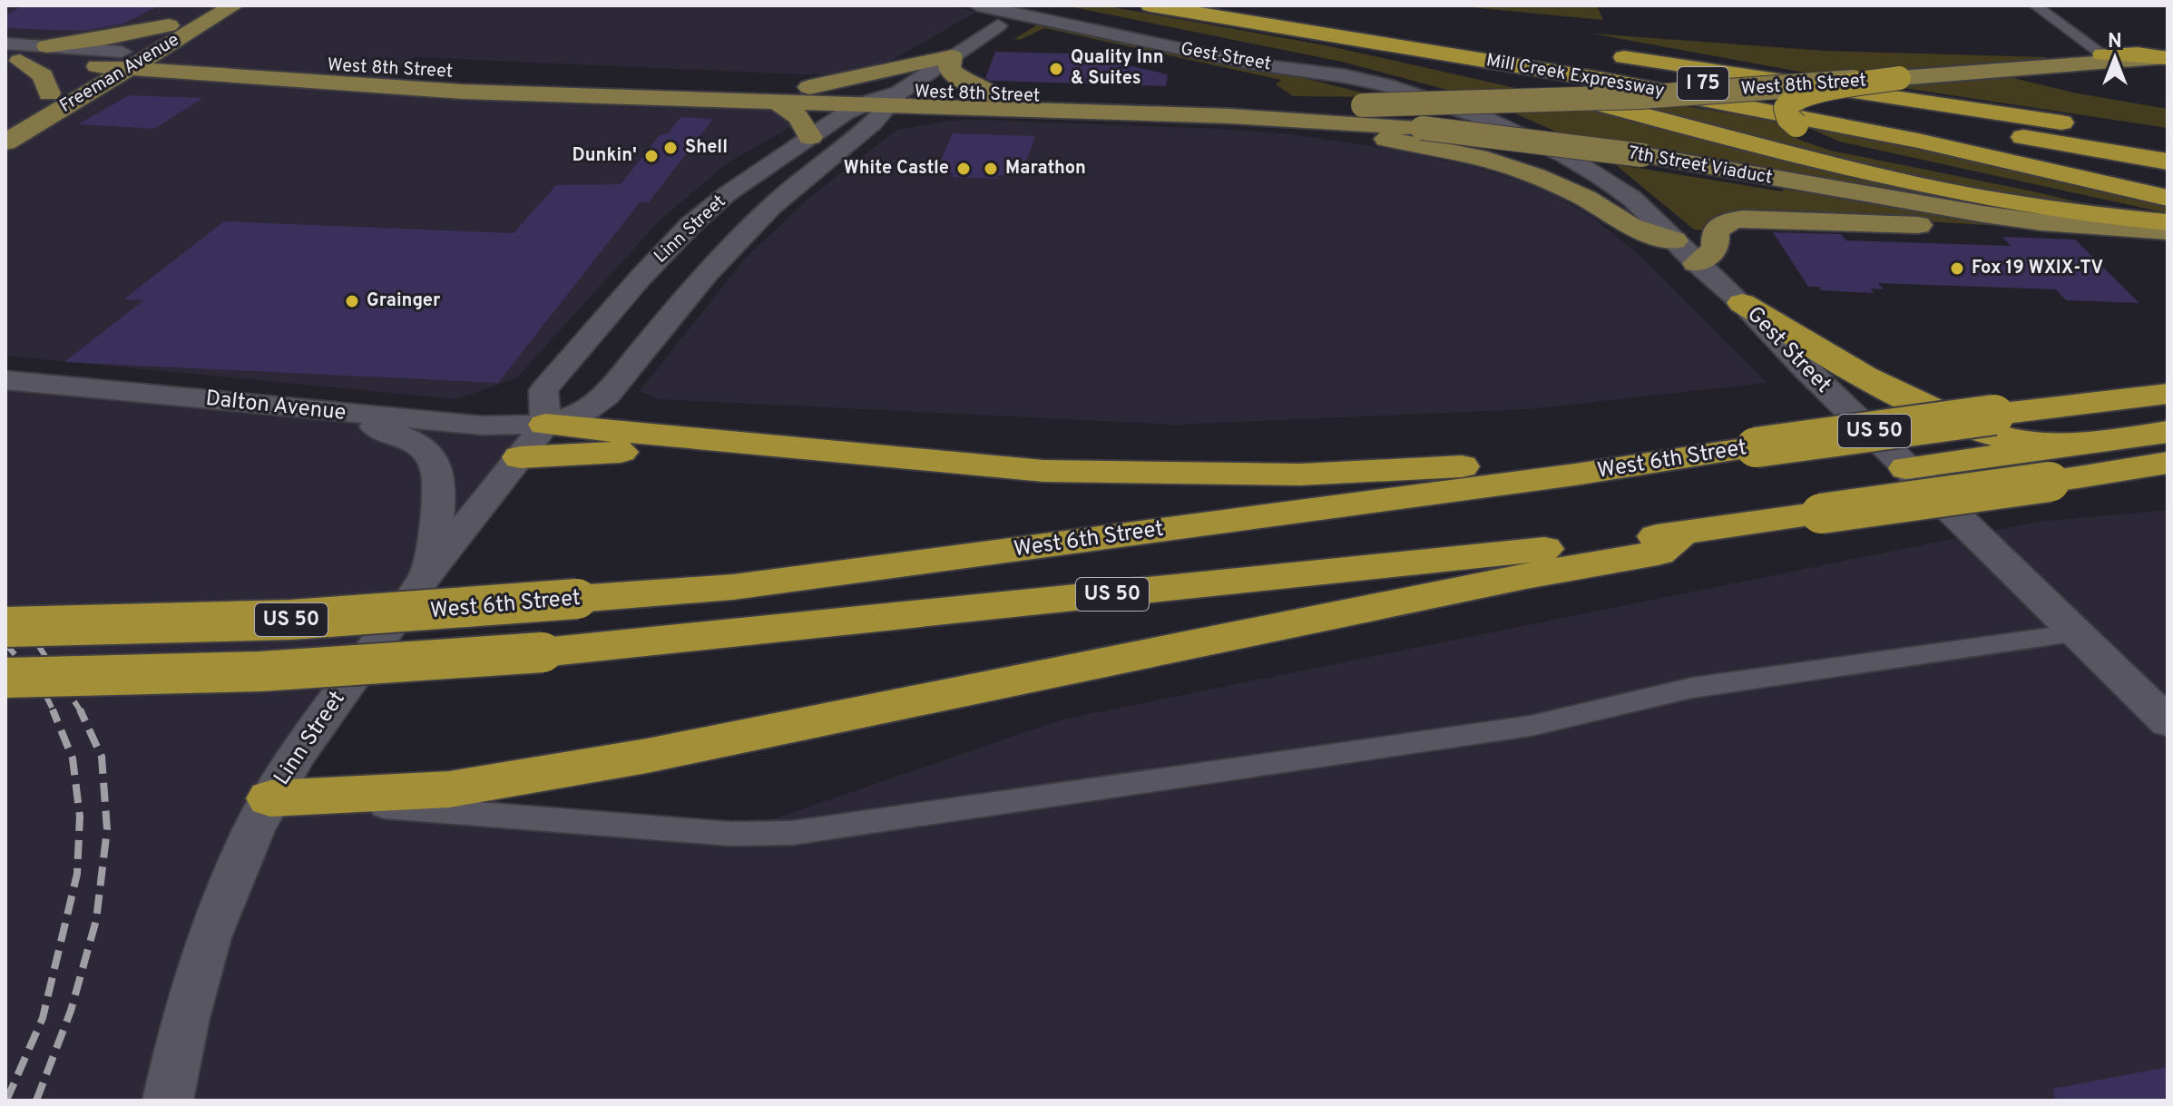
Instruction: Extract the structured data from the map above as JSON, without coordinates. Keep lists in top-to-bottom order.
{
  "streets": {
    "highway": [
      "Mill Creek Expressway",
      "I 75",
      "US 50",
      "West 6th Street"
    ],
    "main road": [
      "Gest Street",
      "West 8th Street",
      "Freeman Avenue",
      "7th Street Viaduct",
      "Linn Street",
      "Dalton Avenue"
    ]
  },
  "crossings": [
    ["West 8th Street", "Freeman Avenue"],
    ["West 8th Street", "7th Street Viaduct"],
    ["West 8th Street", "Linn Street"],
    ["Linn Street", "Dalton Avenue"]
  ],
  "places": [
    "Quality Inn & Suites",
    "Shell",
    "Dunkin'",
    "White Castle",
    "Marathon",
    "Fox 19 WXIX-TV",
    "Grainger"
  ],
  "north": "top"
}
